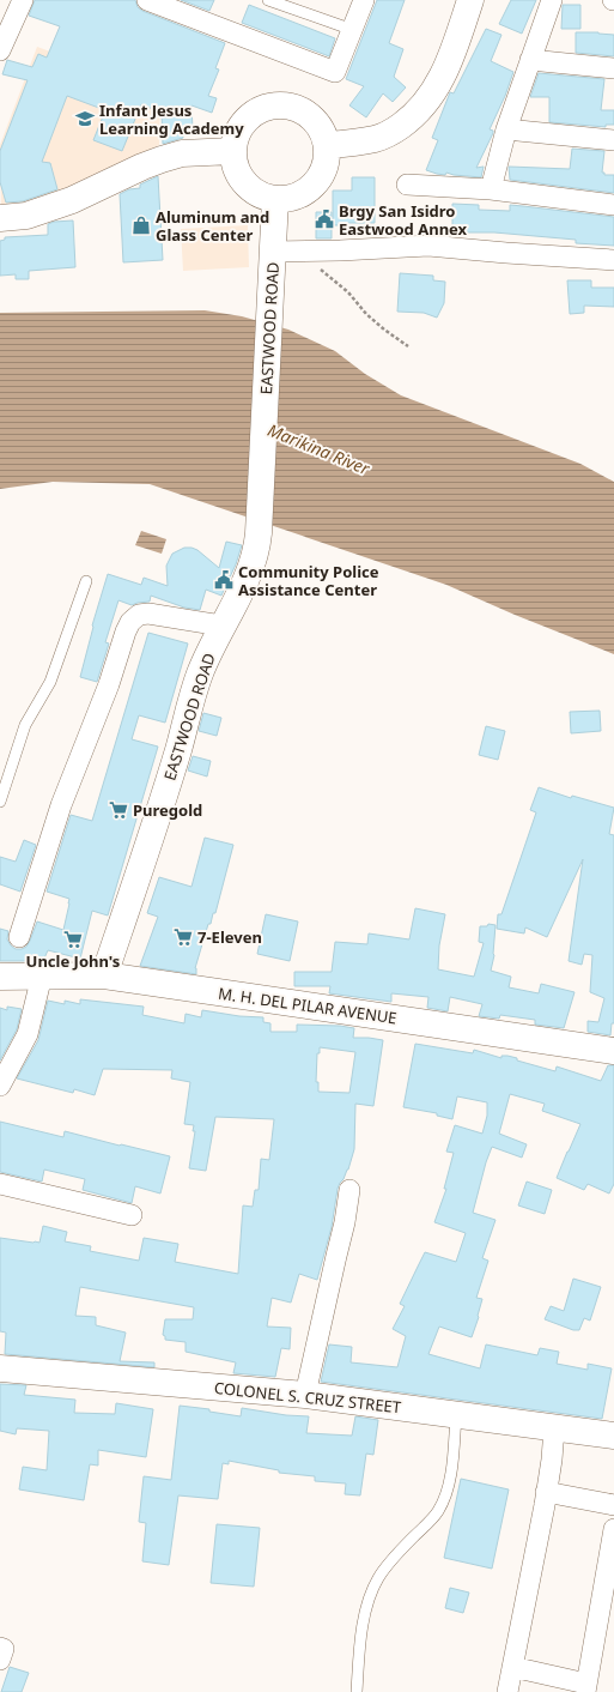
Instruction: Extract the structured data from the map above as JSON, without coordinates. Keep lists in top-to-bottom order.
{
  "streets": {
    "main road": ["EASTWOOD ROAD", "M. H. DEL PILAR AVENUE", "COLONEL S. CRUZ STREET"]
  },
  "crossings": [
    ["EASTWOOD ROAD", "M. H. DEL PILAR AVENUE"]
  ],
  "water": ["Marikina River"],
  "places": {
    "school or university": ["Infant Jesus Learning Academy"],
    "public building": ["Brgy San Isidro Eastwood Annex", "Community Police Assistance Center"],
    "shop": ["Aluminum and Glass Center"],
    "supermarket": ["Puregold", "7-Eleven", "Uncle John's"]
  }
}
